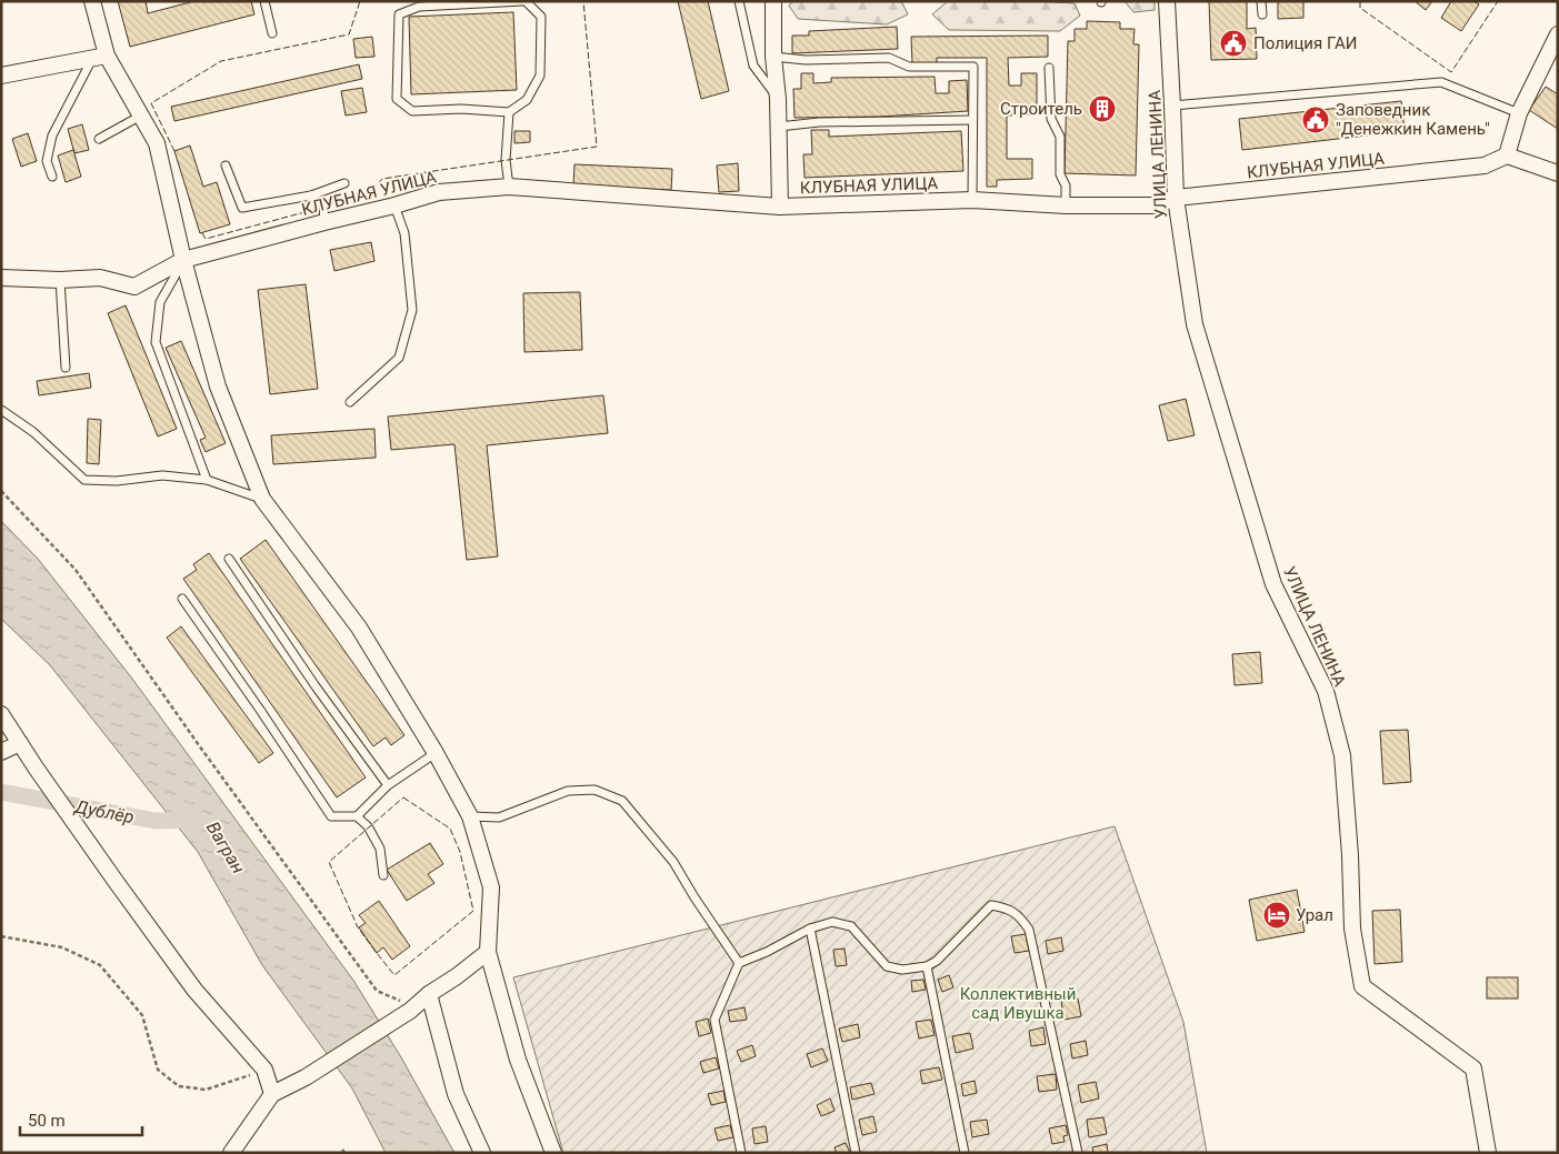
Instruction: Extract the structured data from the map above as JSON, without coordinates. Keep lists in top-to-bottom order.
{
  "streets": {
    "street": ["УЛИЦА ЛЕНИНА", "КЛУБНАЯ УЛИЦА"]
  },
  "crossings": [
    ["УЛИЦА ЛЕНИНА", "КЛУБНАЯ УЛИЦА"]
  ],
  "water": ["Дублёр", "Вагран"],
  "parks": ["Коллективный сад Ивушка"],
  "places": {
    "public building": ["Полиция ГАИ", "Заповедник \"Денежкин Камень\""],
    "building": ["Строитель"],
    "hotel": ["Урал"]
  },
  "scale_bar": "50 m"
}
